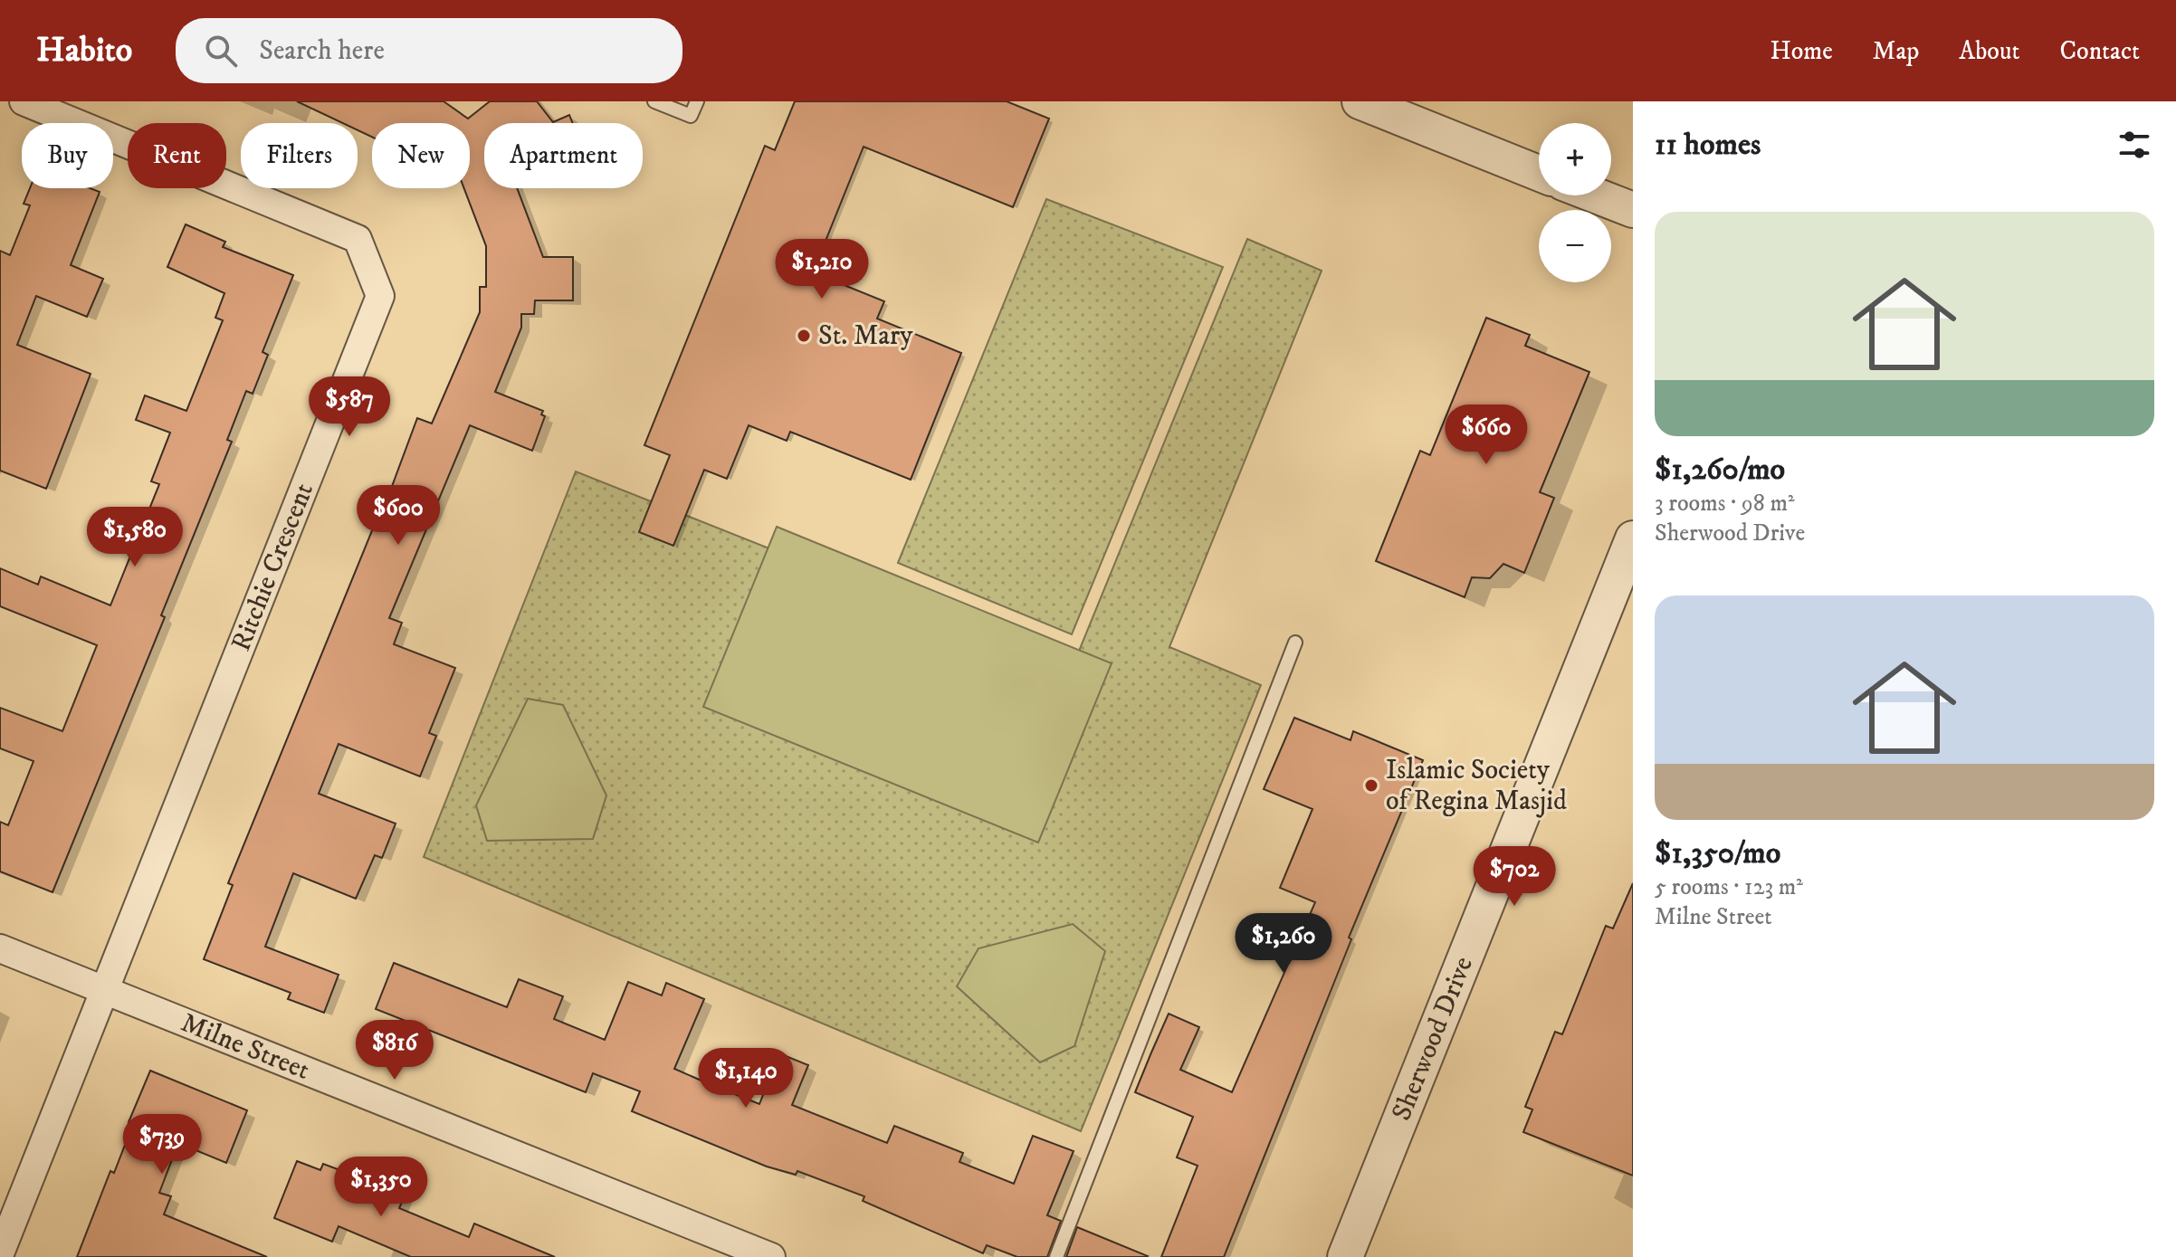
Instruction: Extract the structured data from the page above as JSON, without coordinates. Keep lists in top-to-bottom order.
{
  "streets": {
    "street": ["Ritchie Crescent", "Sherwood Drive", "Milne Street"]
  },
  "crossings": [
    ["Ritchie Crescent", "Milne Street"]
  ],
  "places": ["St. Mary", "Islamic Society of Regina Masjid"],
  "page": {
    "header": "Habito",
    "search": "Search here",
    "nav": [
      "Home",
      "Map",
      "About",
      "Contact"
    ],
    "heading": "11 homes",
    "map_buttons": ["+", "−"],
    "chip": [
      "Buy",
      "Rent",
      "Filters",
      "New",
      "Apartment"
    ],
    "list": [
      {
        "name": "$1,260/mo",
        "note": "3 rooms · 98 m² · Sherwood Drive"
      },
      {
        "name": "$1,350/mo",
        "note": "5 rooms · 123 m² · Milne Street"
      }
    ],
    "price": [
      "$1,210",
      "$587",
      "$660",
      "$600",
      "$1,580",
      "$702",
      "$1,260",
      "$816",
      "$1,140",
      "$739",
      "$1,350"
    ]
  }
}
